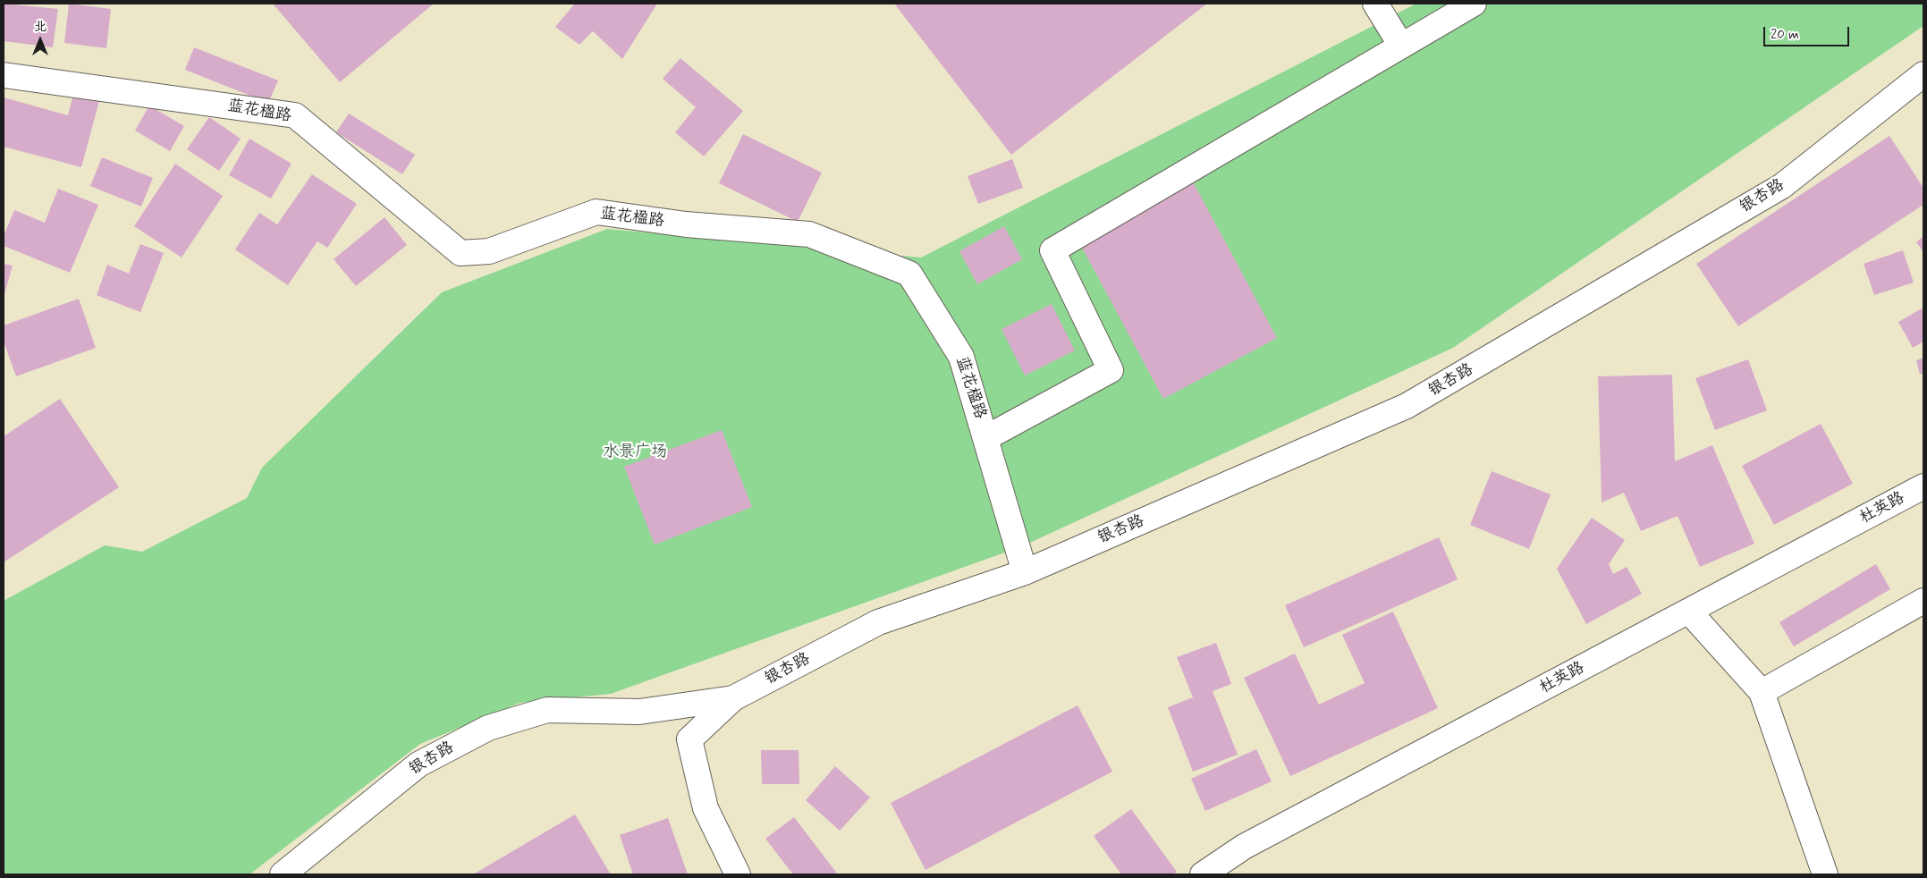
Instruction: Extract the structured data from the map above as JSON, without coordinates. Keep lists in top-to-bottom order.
{
  "streets": {
    "street": ["蓝花楹路", "银杏路", "杜英路"]
  },
  "crossings": [
    ["蓝花楹路", "银杏路"]
  ],
  "parks": ["水景广场"],
  "scale_bar": "20 m",
  "north": "top"
}
